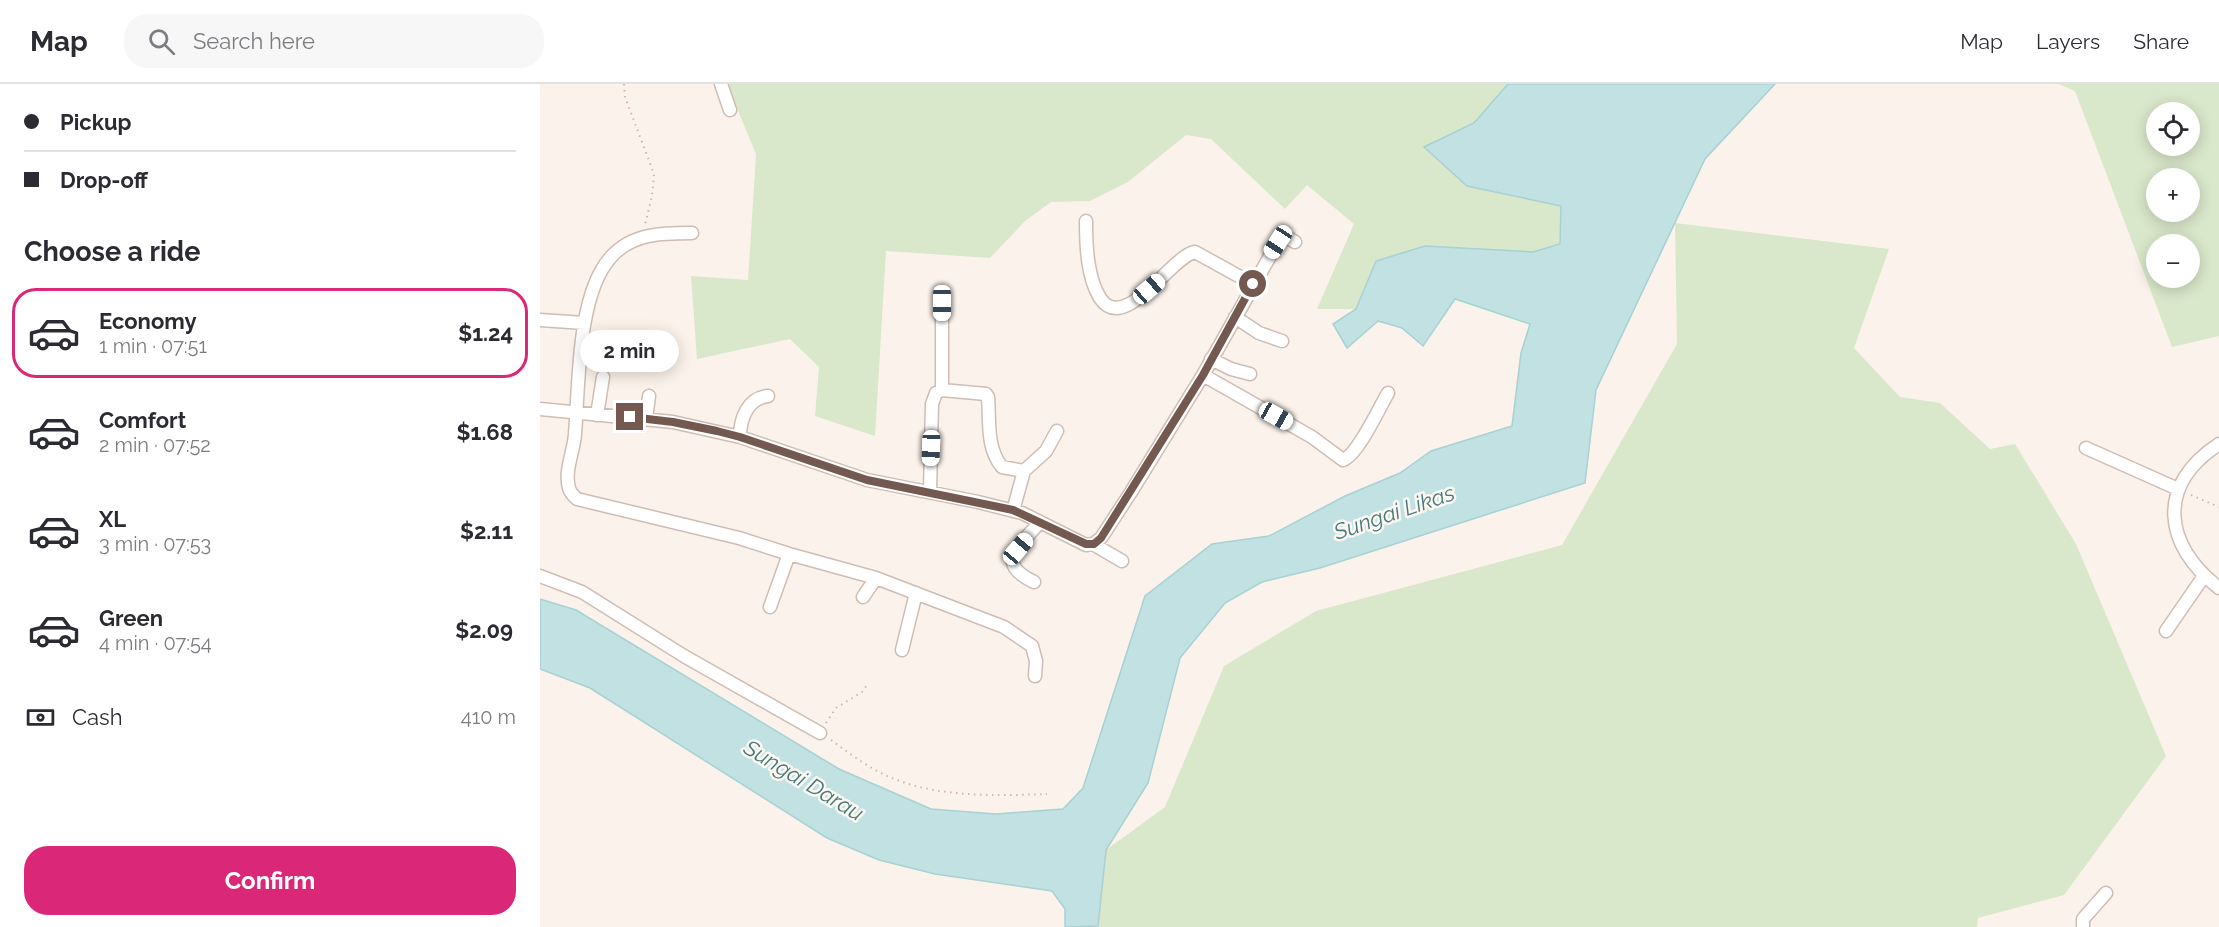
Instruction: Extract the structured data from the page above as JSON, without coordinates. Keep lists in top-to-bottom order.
{
  "water": ["Sungai Likas", "Sungai Darau"],
  "page": {
    "header": "Map",
    "search": "Search here",
    "nav": ["Map", "Layers", "Share"],
    "banner": ["Pickup", "Drop-off"],
    "map_buttons": ["+", "−"],
    "heading": "Choose a ride",
    "list": [
      {
        "name": "Economy",
        "note": "1 min · 07:51",
        "value": "$1.24"
      },
      {
        "name": "Comfort",
        "note": "2 min · 07:52",
        "value": "$1.68"
      },
      {
        "name": "XL",
        "note": "3 min · 07:53",
        "value": "$2.11"
      },
      {
        "name": "Green",
        "note": "4 min · 07:54",
        "value": "$2.09"
      }
    ],
    "bubble": "2 min",
    "pay": ["Cash", "410 m"],
    "buttons": "Confirm"
  }
}
